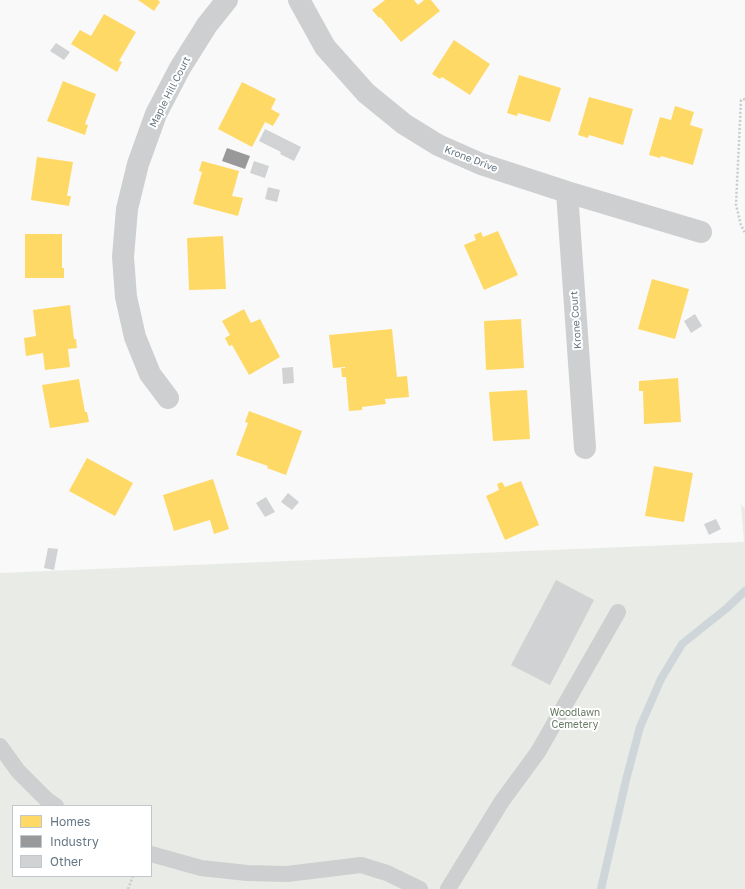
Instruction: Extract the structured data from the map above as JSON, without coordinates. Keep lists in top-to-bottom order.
{
  "streets": {
    "street": ["Maple Hill Court", "Krone Drive", "Krone Court"]
  },
  "crossings": [
    ["Krone Drive", "Krone Court"]
  ],
  "parks": ["Woodlawn Cemetery"],
  "legend": ["Homes", "Industry", "Other"]
}
